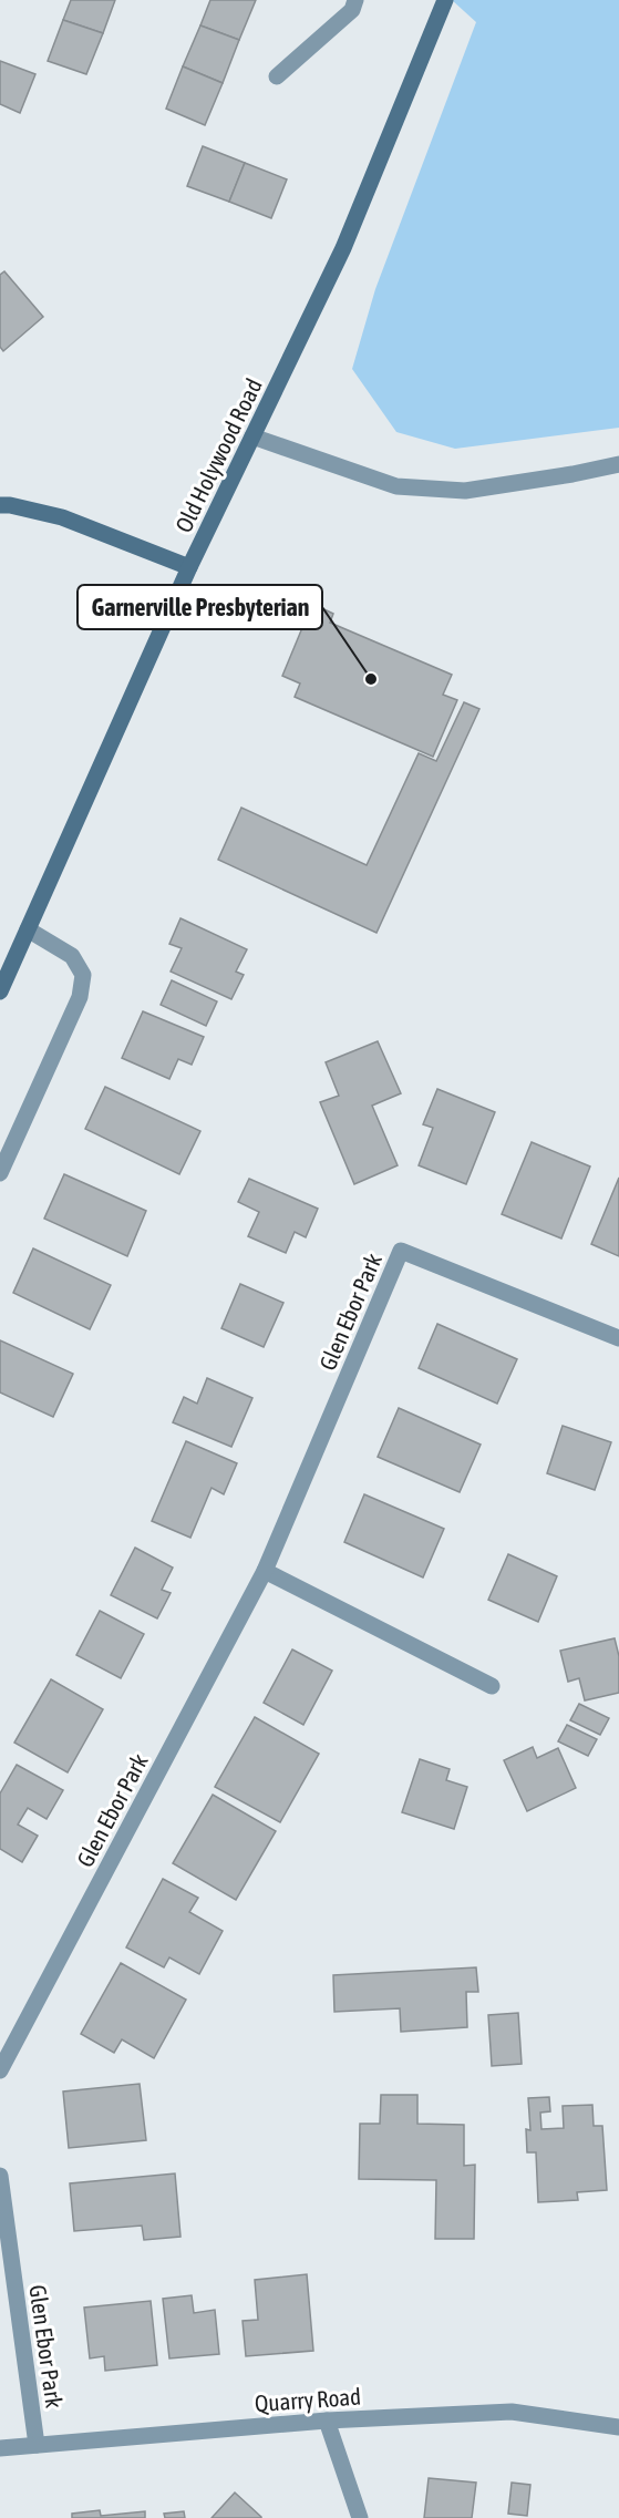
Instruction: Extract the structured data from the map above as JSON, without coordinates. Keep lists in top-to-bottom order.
{
  "streets": {
    "street": ["Old Holywood Road", "Glen Ebor Park", "Quarry Road"]
  },
  "crossings": [
    ["Glen Ebor Park", "Quarry Road"]
  ],
  "places": ["Garnerville Presbyterian"]
}
